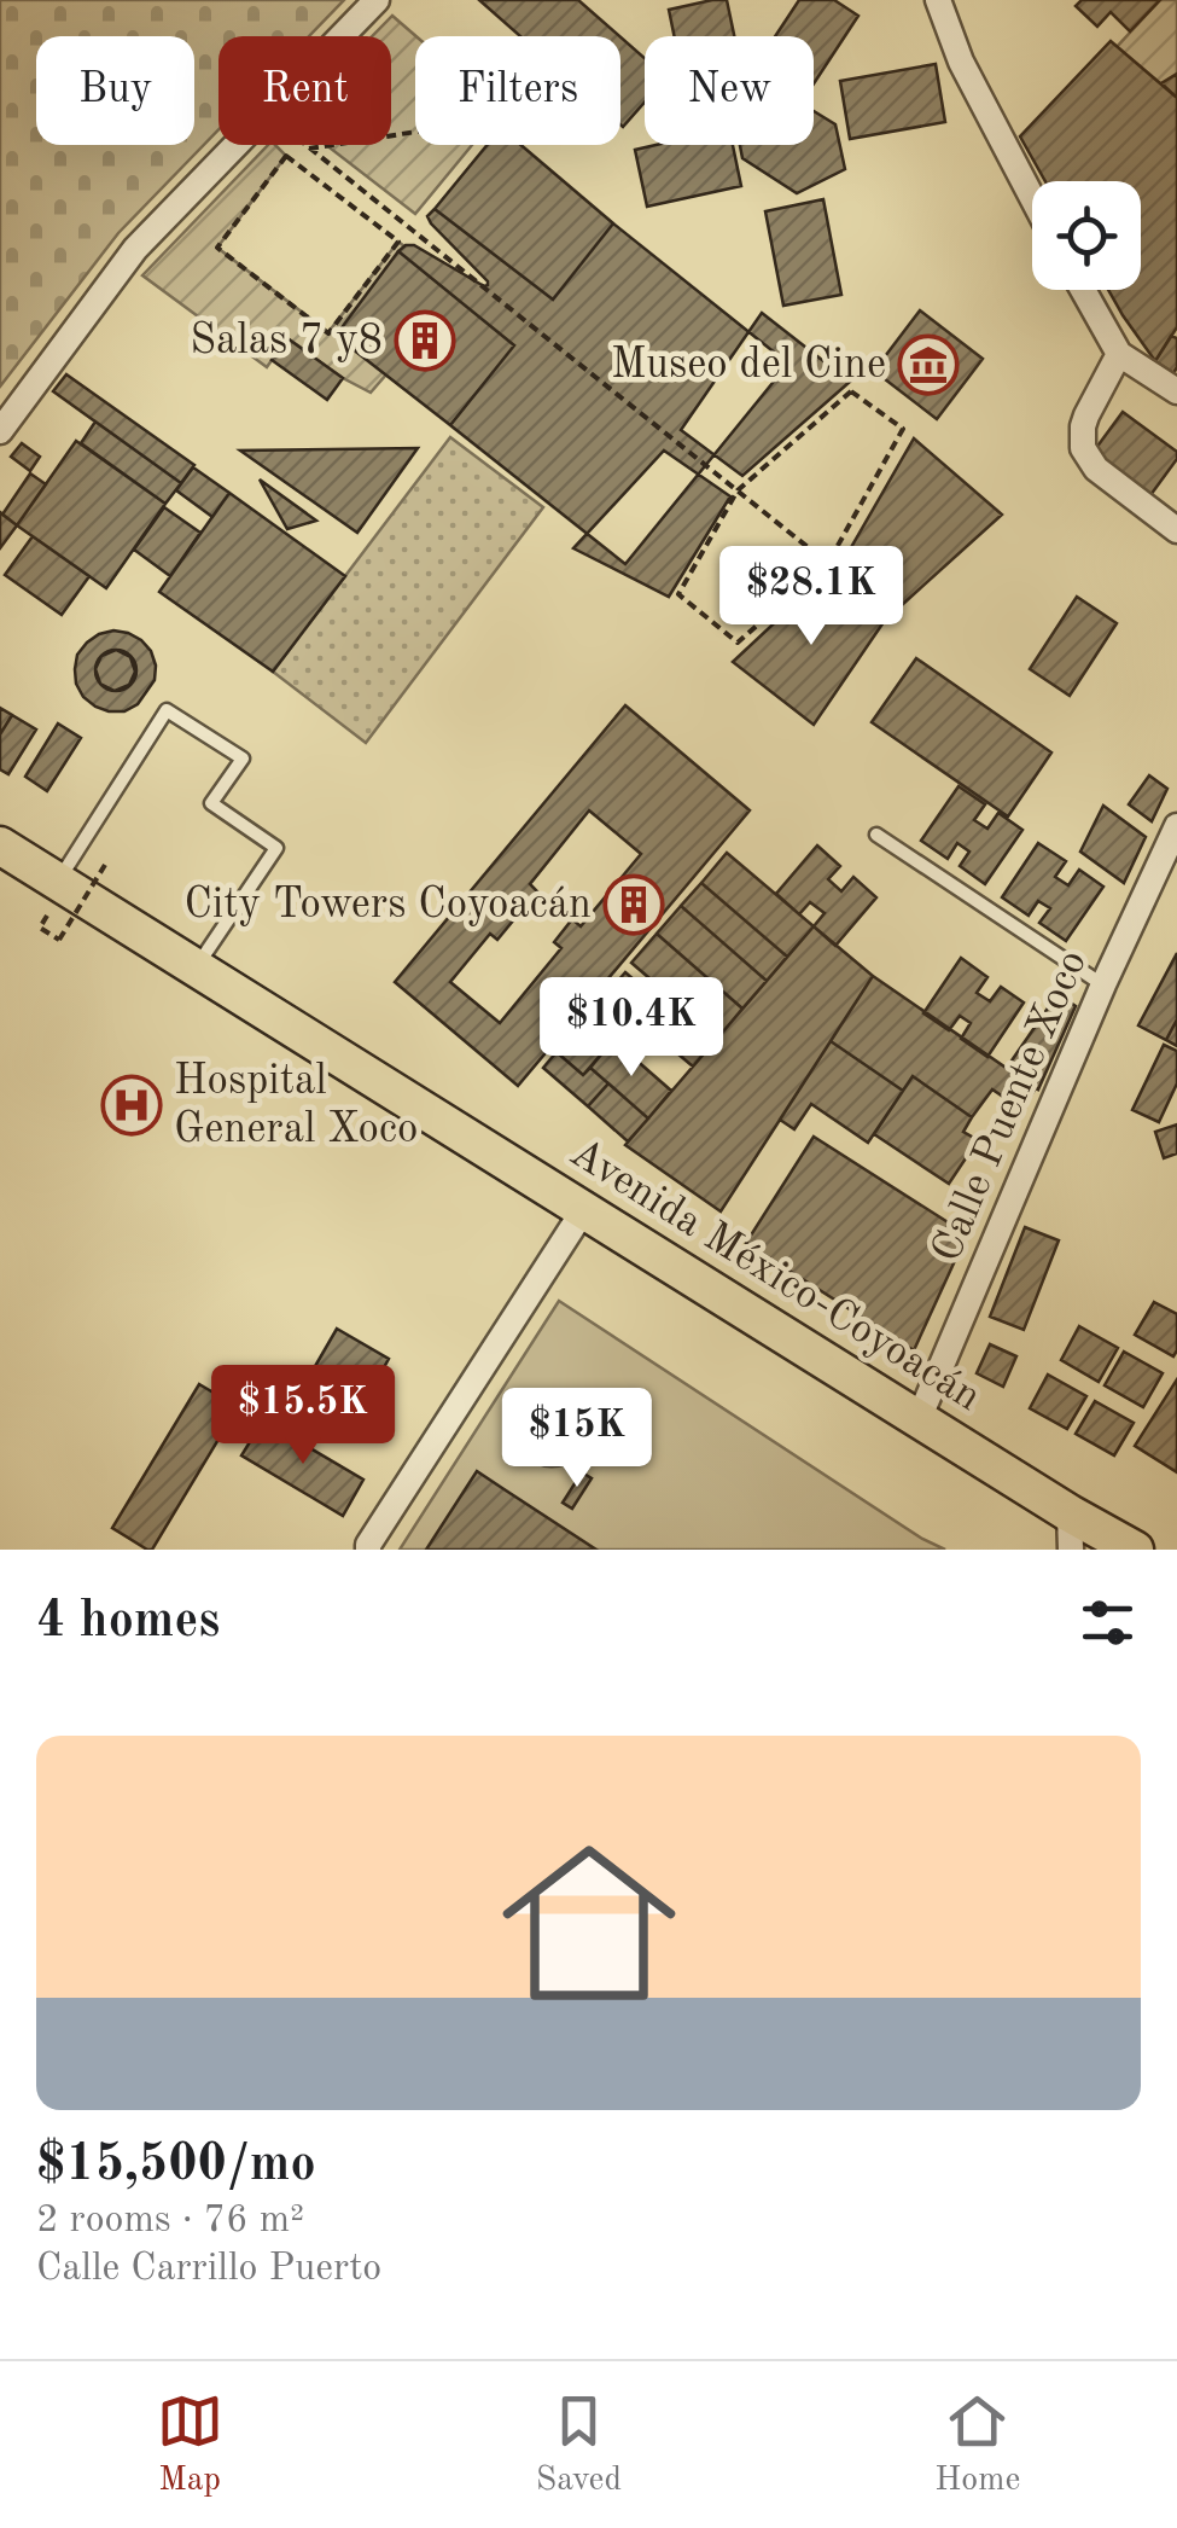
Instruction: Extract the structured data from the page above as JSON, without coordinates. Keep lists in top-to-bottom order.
{
  "streets": {
    "main road": ["Avenida México-Coyoacán"],
    "street": ["Calle Puente Xoco"]
  },
  "crossings": [
    ["Calle Puente Xoco", "Avenida México-Coyoacán"]
  ],
  "places": {
    "building": ["Salas 7 y8", "City Towers Coyoacán"],
    "museum": ["Museo del Cine"],
    "hospital": ["Hospital General Xoco"]
  },
  "page": {
    "chip": [
      "Buy",
      "Rent",
      "Filters",
      "New"
    ],
    "price": [
      "$28.1K",
      "$10.4K",
      "$15.5K",
      "$15K"
    ],
    "heading": "4 homes",
    "list": [
      {
        "name": "$15,500/mo",
        "note": "2 rooms · 76 m² · Calle Carrillo Puerto"
      }
    ],
    "tabs": ["Map", "Saved", "Home"]
  }
}
